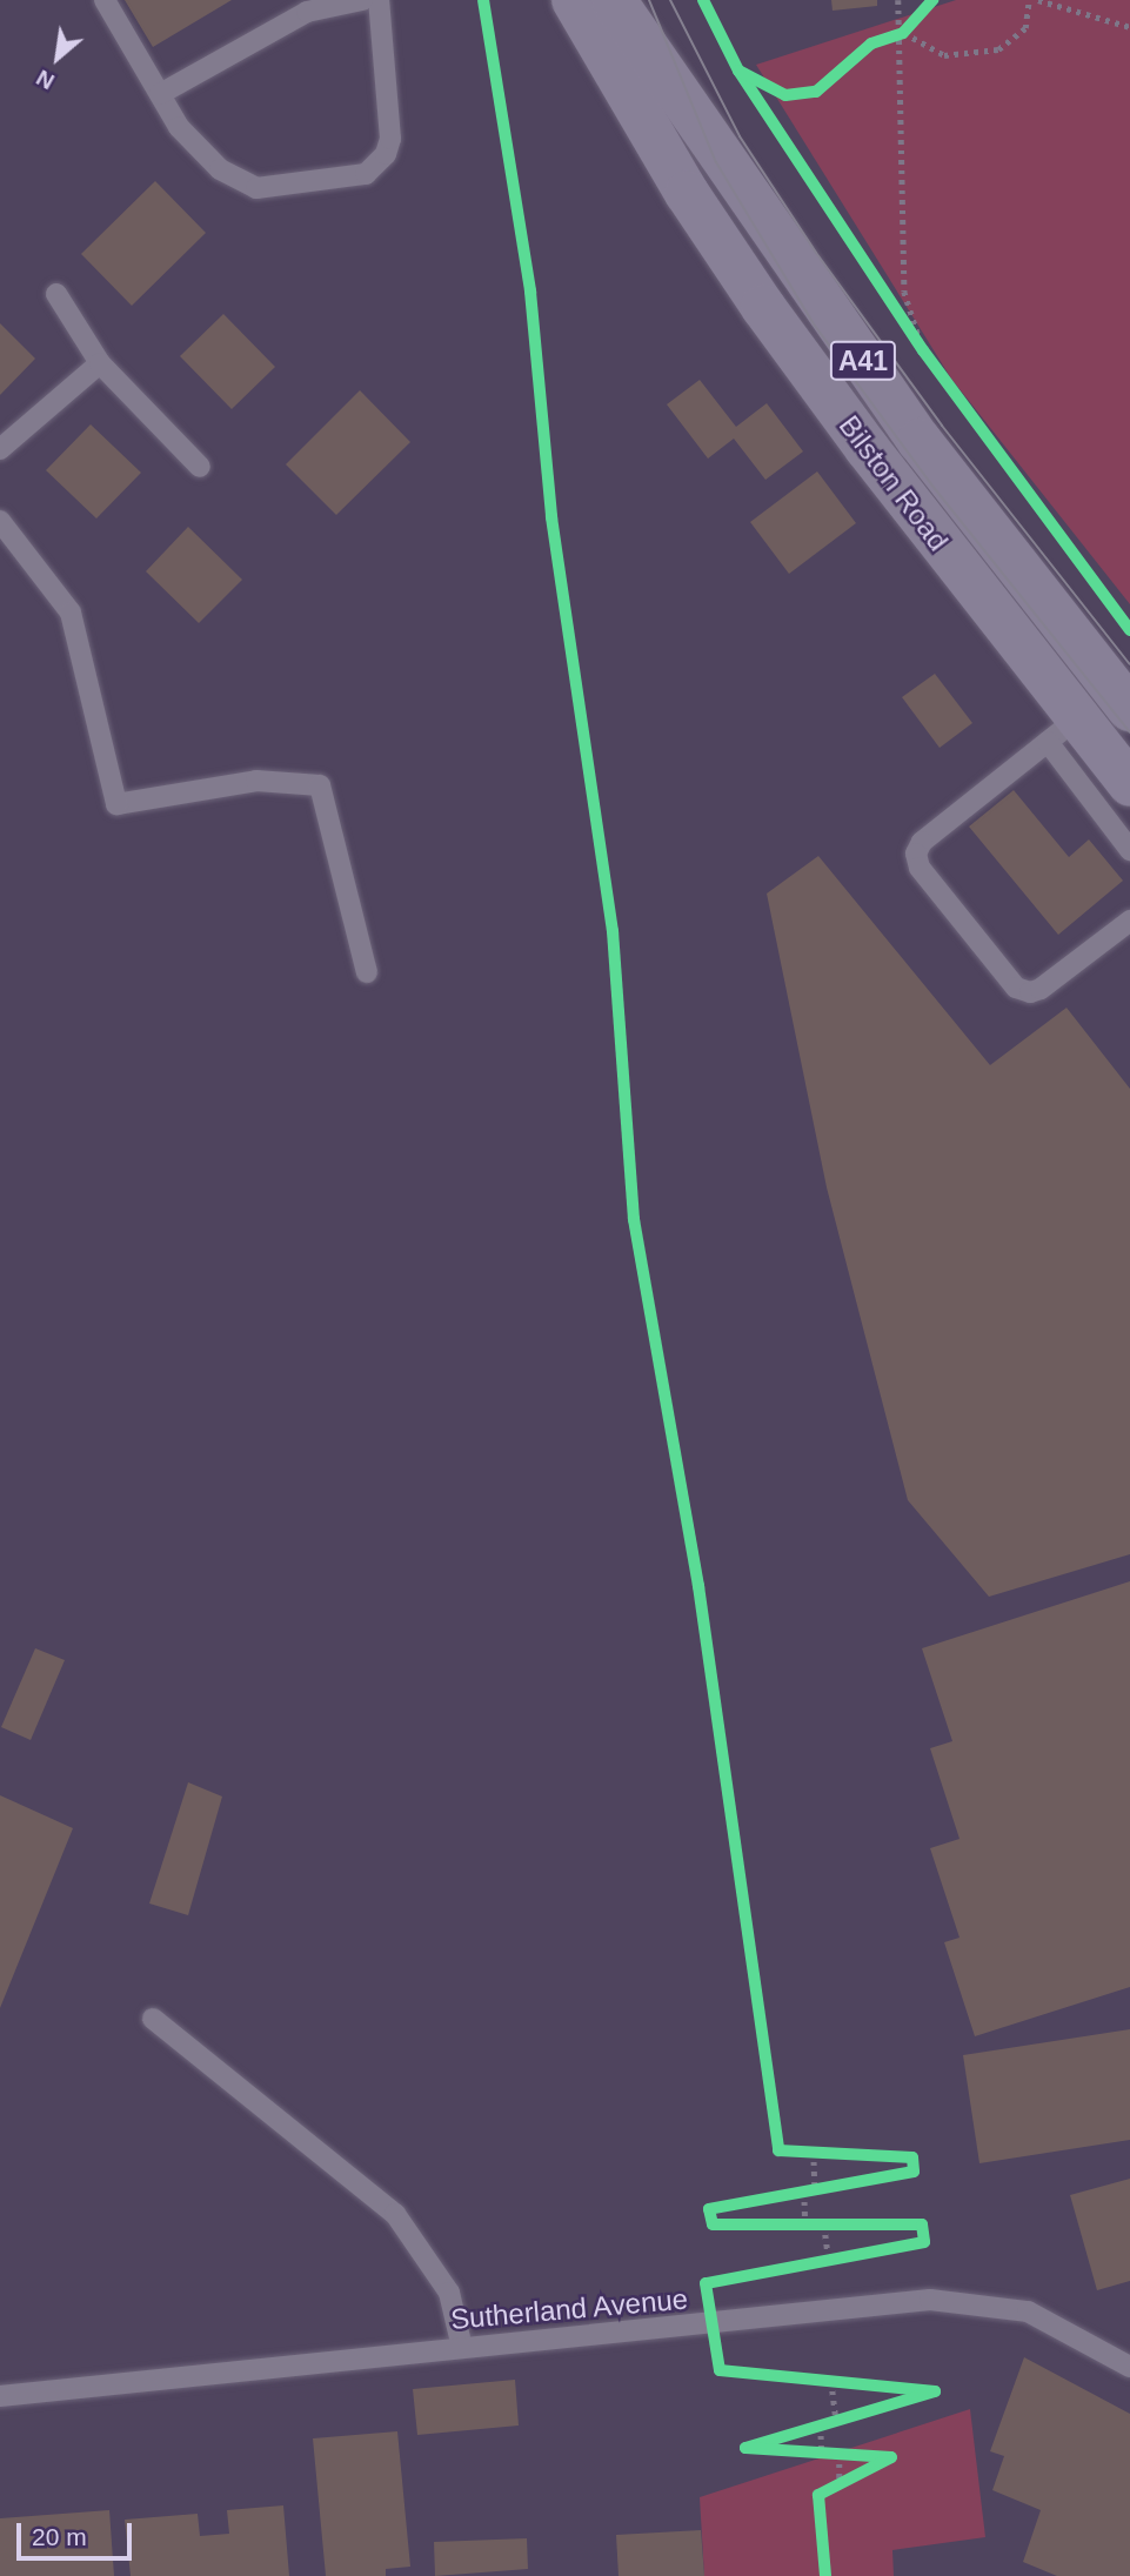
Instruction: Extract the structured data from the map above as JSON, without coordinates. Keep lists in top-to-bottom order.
{
  "streets": {
    "highway": ["A41", "Bilston Road"],
    "street": ["Sutherland Avenue"]
  },
  "scale_bar": "20 m",
  "north": "bottom left"
}
